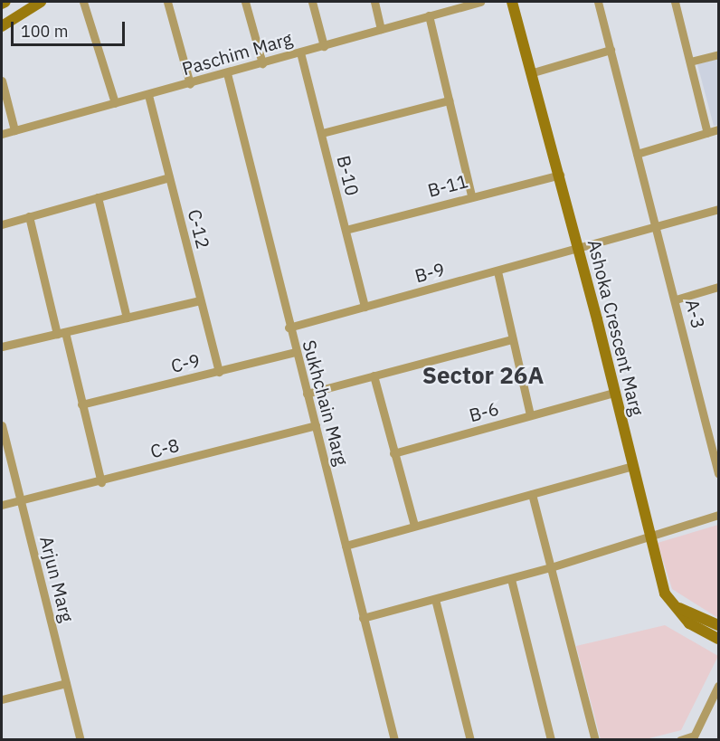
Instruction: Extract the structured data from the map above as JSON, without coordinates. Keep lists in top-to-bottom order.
{
  "streets": {
    "street": [
      "Paschim Marg",
      "B-10",
      "B-11",
      "C-12",
      "B-9",
      "A-3",
      "Ashoka Crescent Marg",
      "C-9",
      "Sukhchain Marg",
      "B-6",
      "C-8",
      "Arjun Marg"
    ]
  },
  "crossings": [
    ["Paschim Marg", "B-10"],
    ["Paschim Marg", "C-12"],
    ["Paschim Marg", "Sukhchain Marg"],
    ["B-10", "B-11"],
    ["B-10", "B-9"],
    ["B-11", "Ashoka Crescent Marg"],
    ["C-12", "C-9"],
    ["B-9", "A-3"],
    ["B-9", "Ashoka Crescent Marg"],
    ["B-9", "Sukhchain Marg"],
    ["Ashoka Crescent Marg", "B-6"],
    ["C-9", "Sukhchain Marg"],
    ["Sukhchain Marg", "C-8"],
    ["C-8", "Arjun Marg"]
  ],
  "districts": ["Sector 26A"],
  "scale_bar": "100 m"
}
